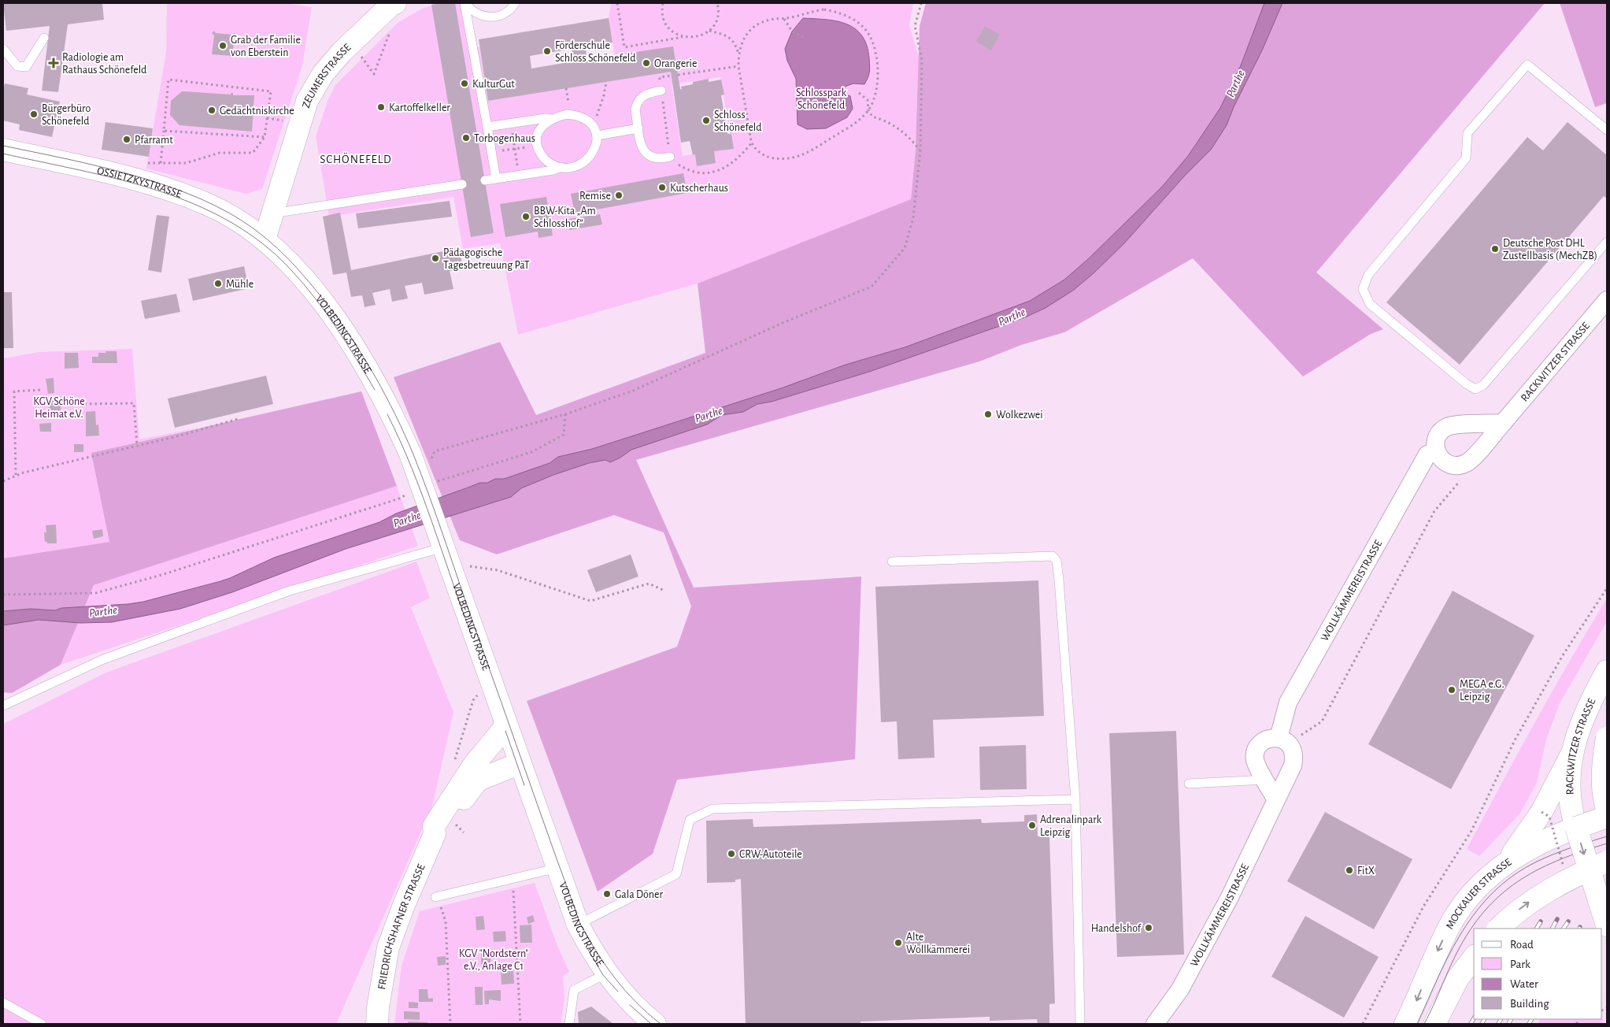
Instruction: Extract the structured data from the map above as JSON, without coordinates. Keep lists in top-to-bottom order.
{
  "streets": {
    "main road": [
      "ZEUMERSTRASSE",
      "OSSIETZKYSTRASSE",
      "VOLBEDINGSTRASSE",
      "RACKWITZER STRASSE",
      "MOCKAUER STRASSE",
      "FRIEDRICHSHAFNER STRASSE"
    ],
    "street": ["WOLLKÄMMEREISTRASSE"]
  },
  "crossings": [
    ["ZEUMERSTRASSE", "OSSIETZKYSTRASSE"],
    ["ZEUMERSTRASSE", "VOLBEDINGSTRASSE"],
    ["OSSIETZKYSTRASSE", "VOLBEDINGSTRASSE"],
    ["VOLBEDINGSTRASSE", "FRIEDRICHSHAFNER STRASSE"],
    ["RACKWITZER STRASSE", "MOCKAUER STRASSE"]
  ],
  "districts": ["SCHÖNEFELD"],
  "water": ["Parthe"],
  "parks": ["Schlosspark Schönefeld", "KGV Schöne Heimat e.V.", "KGV \"Nordstern\" e.V., Anlage C1"],
  "places": {
    "other": [
      "Grab der Familie von Eberstein",
      "Förderschule Schloss Schönefeld",
      "Orangerie",
      "KulturGut",
      "Kartoffelkeller",
      "Gedächtniskirche",
      "Bürgerbüro Schönefeld",
      "Schloss Schönefeld",
      "Torbogenhaus",
      "Pfarramt",
      "Kutscherhaus",
      "Remise",
      "BBW-Kita „Am Schlosshof“",
      "Deutsche Post DHL Zustellbasis (MechZB)",
      "Pädagogische Tagesbetreuung PäT",
      "Mühle",
      "Wolkezwei",
      "MEGA e.G. Leipzig",
      "Adrenalinpark Leipzig",
      "CRW-Autoteile",
      "FitX",
      "Gala Döner",
      "Handelshof",
      "Alte Wollkämmerei"
    ],
    "health": ["Radiologie am Rathaus Schönefeld"]
  },
  "legend": [
    "Road",
    "Park",
    "Water",
    "Building"
  ]
}
